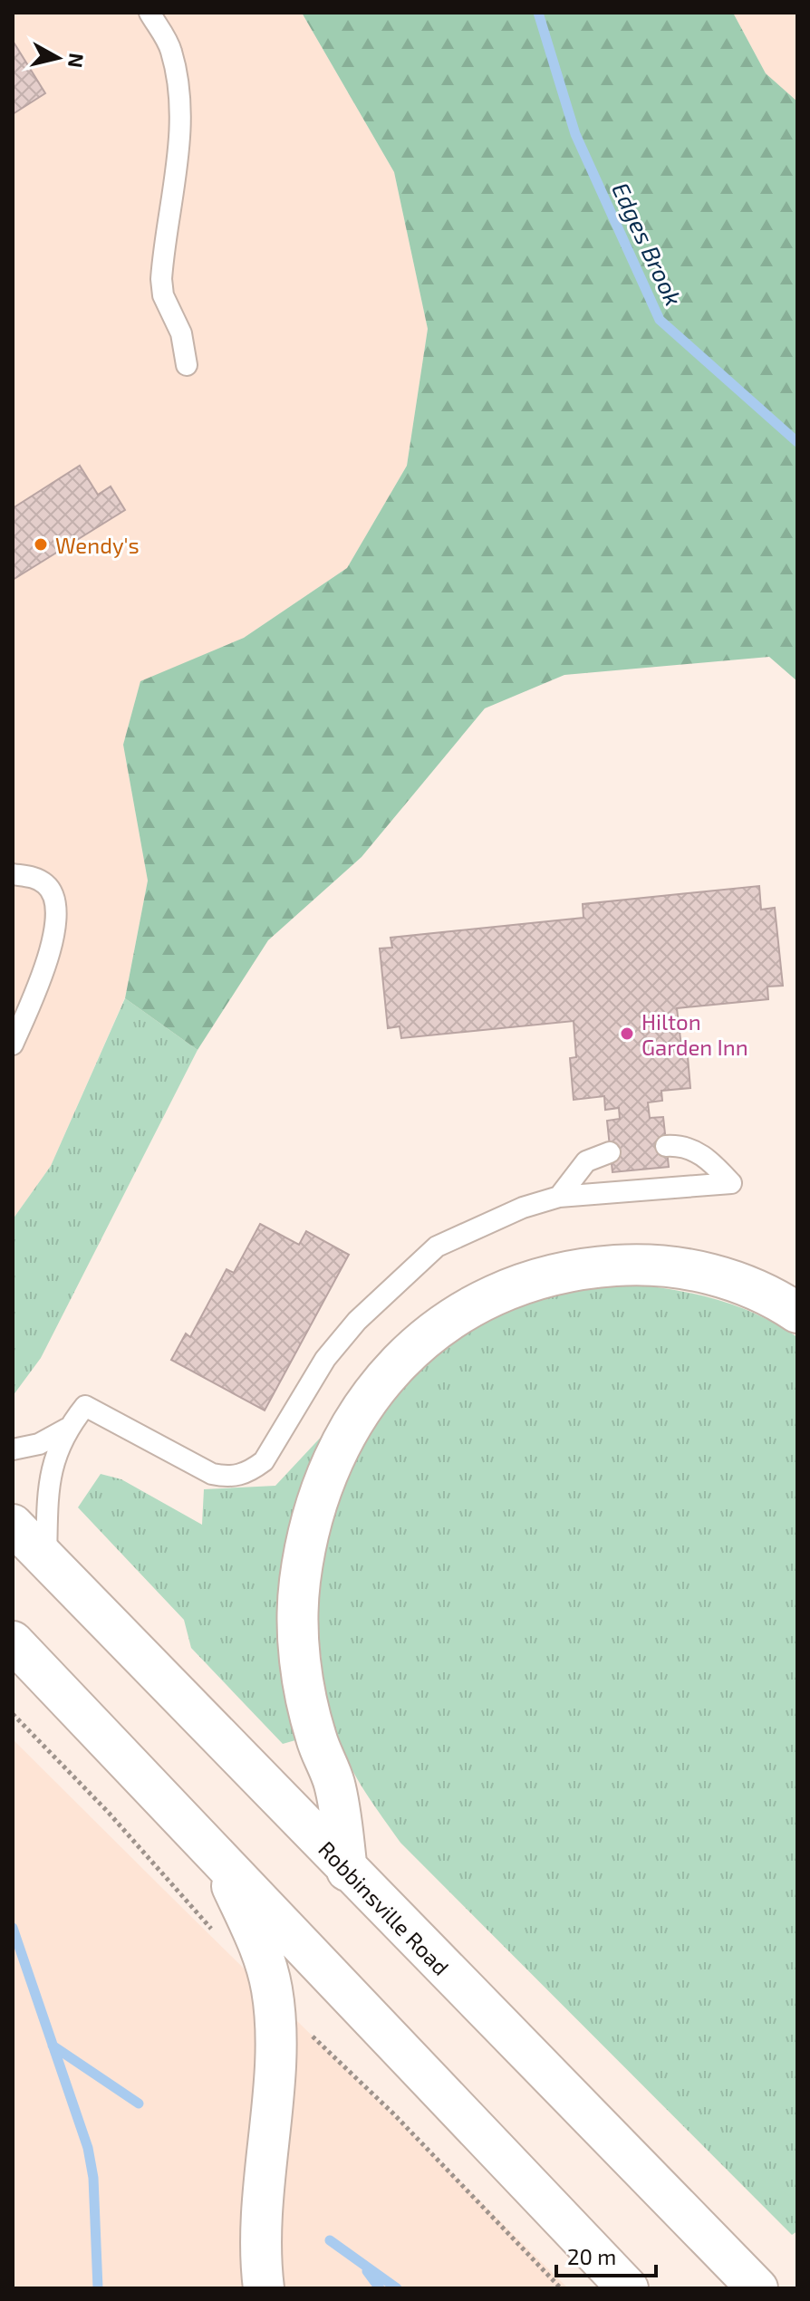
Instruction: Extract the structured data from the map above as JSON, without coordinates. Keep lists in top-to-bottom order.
{
  "streets": {
    "highway": ["Robbinsville Road"]
  },
  "water": ["Edges Brook"],
  "places": ["Wendy's", "Hilton Garden Inn"],
  "scale_bar": "20 m",
  "north": "right"
}
